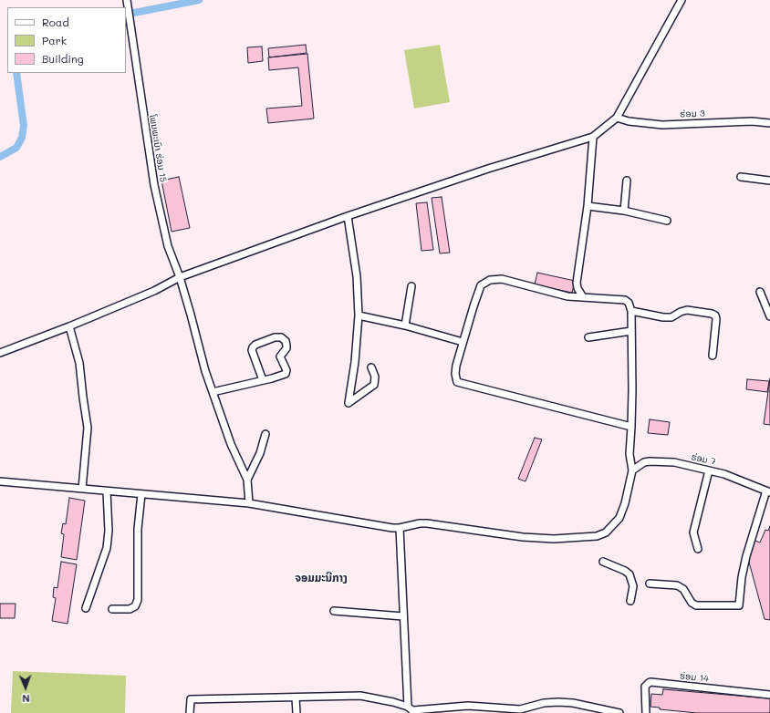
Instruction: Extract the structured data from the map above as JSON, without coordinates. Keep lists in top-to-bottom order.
{
  "streets": {
    "street": [
      "ຮ່ອມ 3",
      "ໂພນພະເນົາ ຮ່ອມ 15",
      "ຮ່ອມ 7",
      "ຮ່ອມ 14"
    ]
  },
  "districts": ["ຈອມມະນີກາງ"],
  "legend": ["Road", "Park", "Building"],
  "north": "bottom"
}
